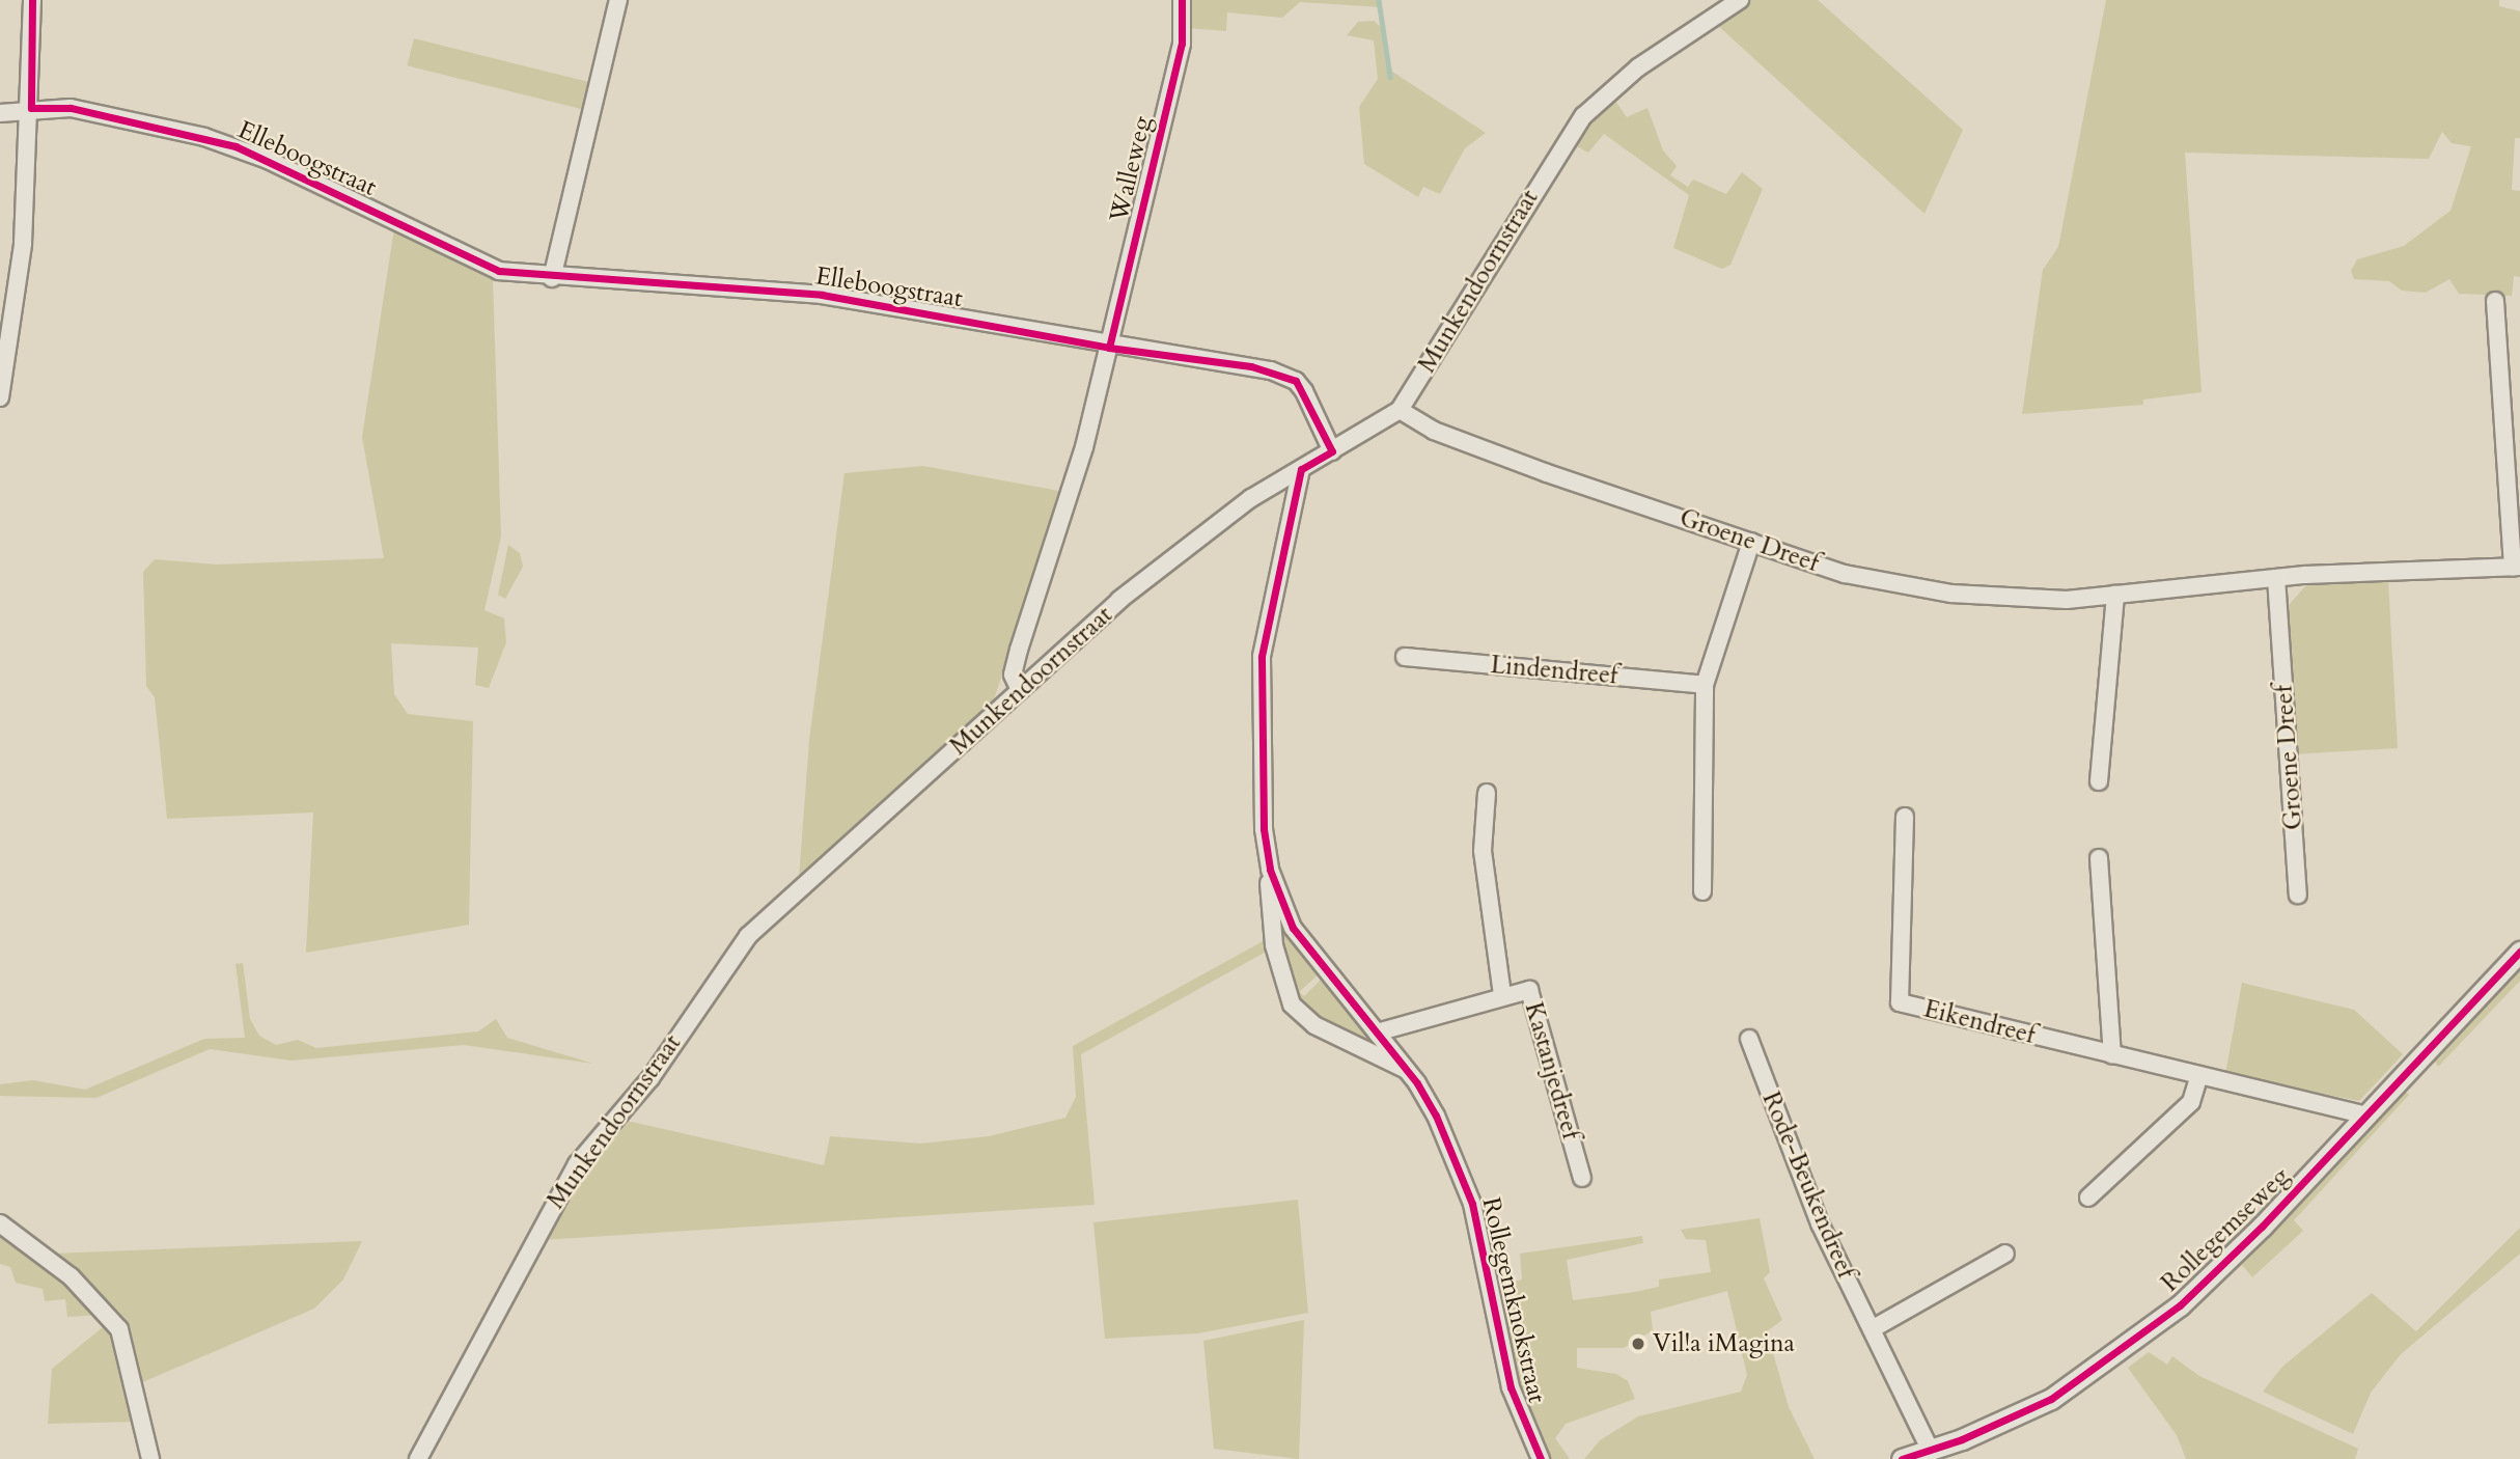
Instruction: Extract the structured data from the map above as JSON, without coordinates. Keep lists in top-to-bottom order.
{
  "streets": {
    "street": [
      "Elleboogstraat",
      "Walleweg",
      "Munkendoornstraat",
      "Groene Dreef",
      "Lindendreef",
      "Eikendreef",
      "Kastanjedreef",
      "Rode-Beukendreef",
      "Rollegemseweg",
      "Rollegemknokstraat"
    ]
  },
  "crossings": [
    ["Elleboogstraat", "Walleweg"],
    ["Elleboogstraat", "Munkendoornstraat"],
    ["Walleweg", "Munkendoornstraat"],
    ["Munkendoornstraat", "Groene Dreef"],
    ["Munkendoornstraat", "Rollegemknokstraat"],
    ["Eikendreef", "Rollegemseweg"],
    ["Kastanjedreef", "Rollegemknokstraat"],
    ["Rode-Beukendreef", "Rollegemseweg"]
  ],
  "places": ["Vil!a iMagina"]
}
